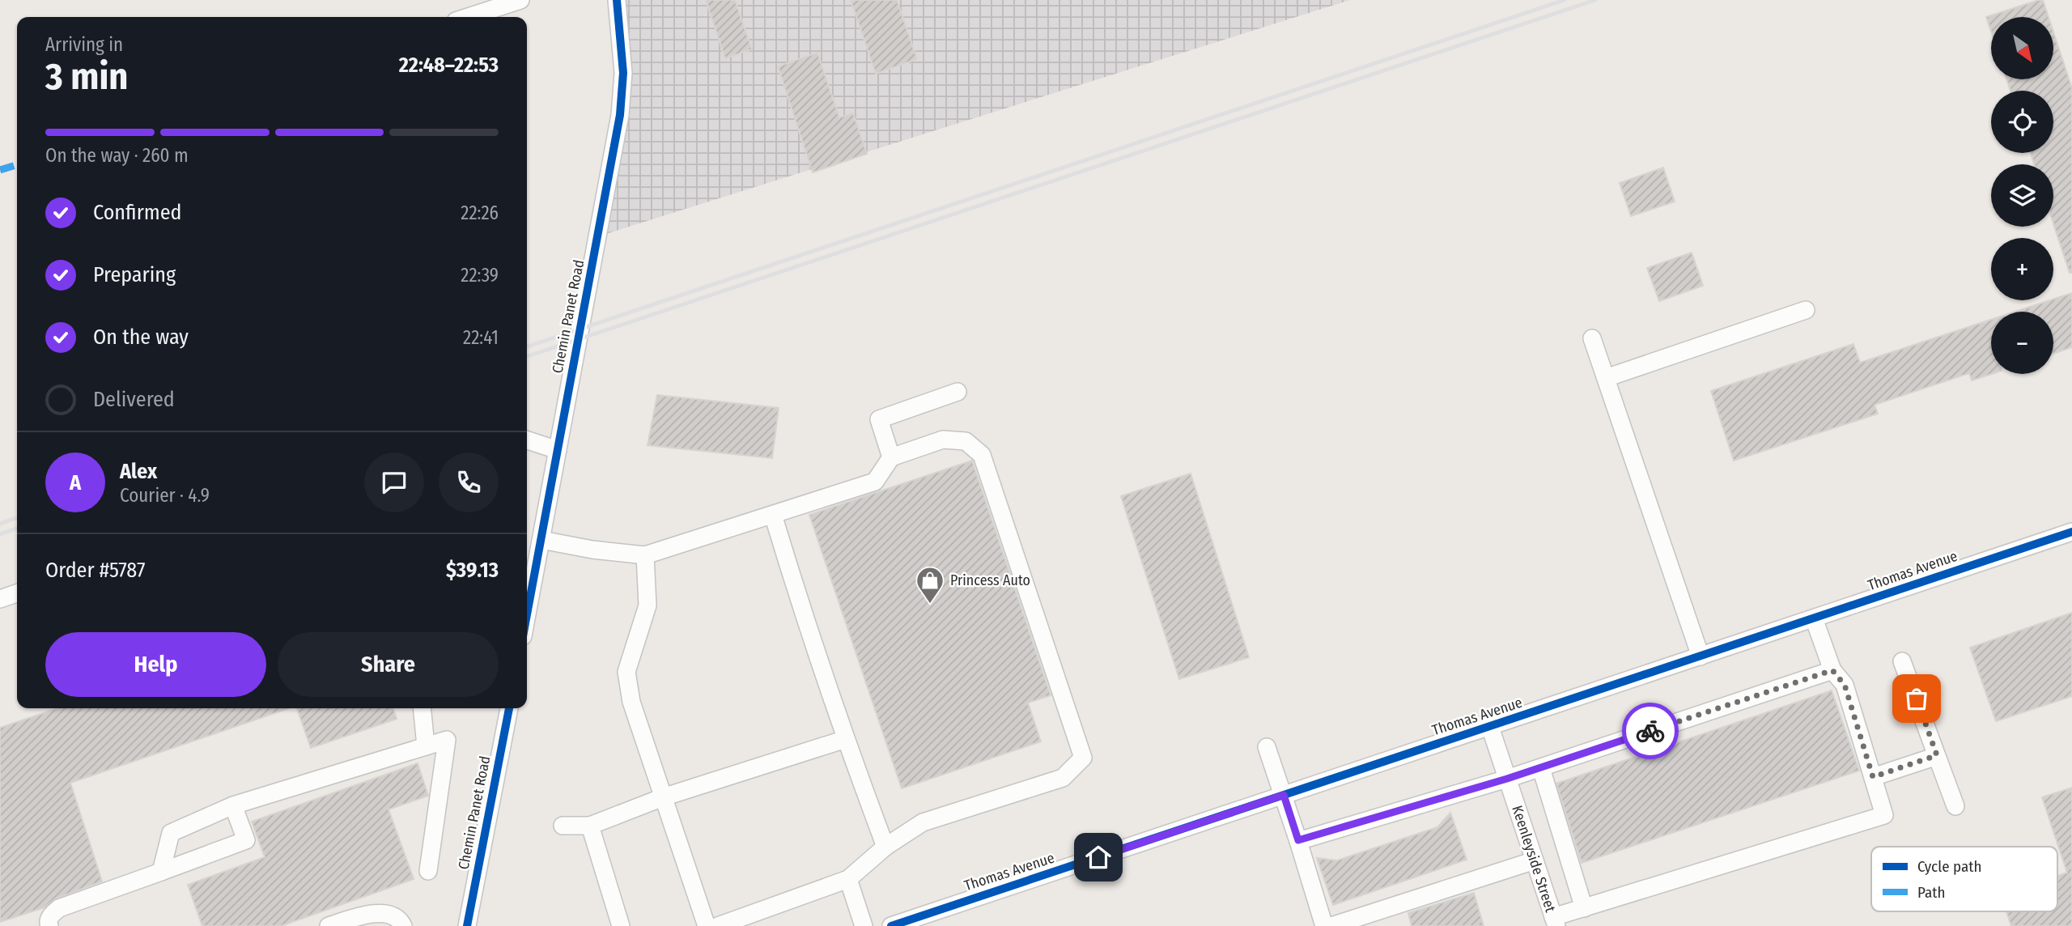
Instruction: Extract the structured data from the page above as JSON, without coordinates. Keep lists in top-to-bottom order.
{
  "streets": {
    "street": ["Chemin Panet Road", "Thomas Avenue", "Keenleyside Street"]
  },
  "crossings": [
    ["Thomas Avenue", "Keenleyside Street"]
  ],
  "places": {
    "shop": ["Princess Auto"]
  },
  "legend": ["Cycle path", "Path"],
  "north": "bottom right",
  "page": {
    "map_buttons": ["+", "−"],
    "heading": ["3 min", "Arriving in", "22:48–22:53"],
    "panel": [
      "Alex",
      "Courier · 4.9",
      "Order #5787",
      "$39.13"
    ],
    "bar": "On the way · 260 m",
    "list": [
      ["Confirmed", "22:26"],
      ["Preparing", "22:39"],
      ["On the way", "22:41"],
      "Delivered"
    ],
    "round": "A",
    "buttons": ["Help", "Share"]
  }
}
